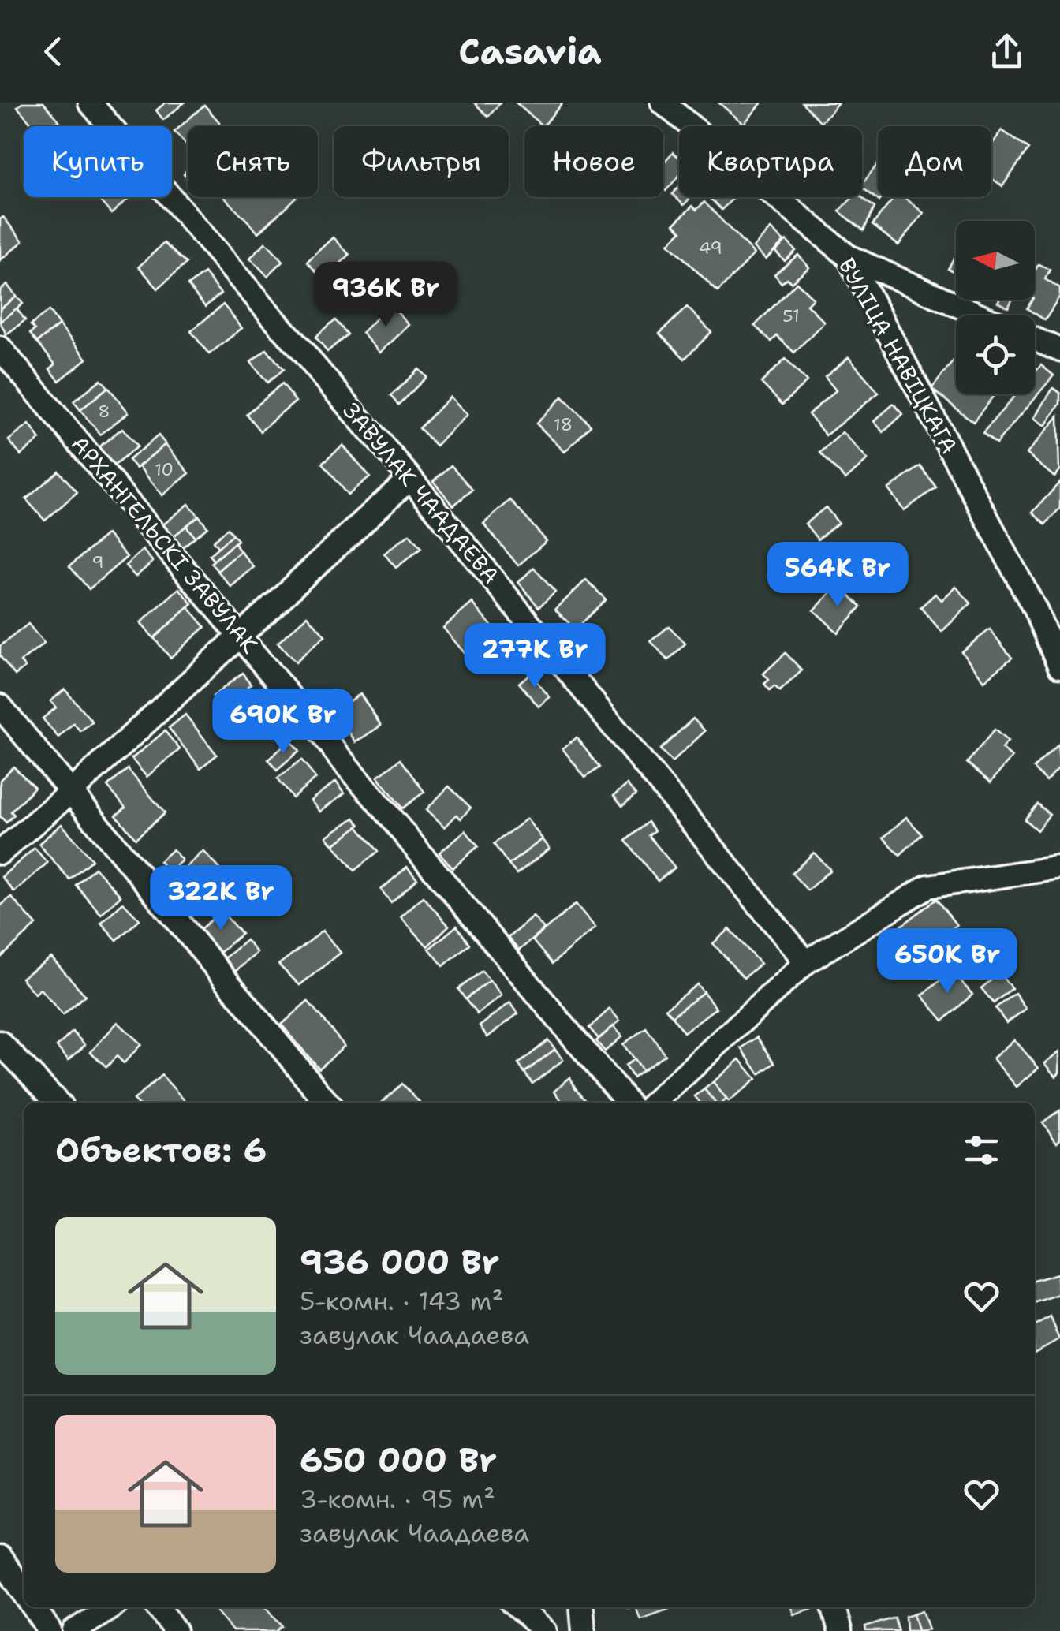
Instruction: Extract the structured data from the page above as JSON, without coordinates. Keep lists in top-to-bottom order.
{
  "streets": {
    "street": ["ВУЛІЦА НАВІЦКАГА", "ЗАВУЛАК ЧААДАЕВА", "АРХАНГЕЛЬСКІ ЗАВУЛАК"]
  },
  "house_numbers": [
    "49",
    "51",
    "8",
    "18",
    "10",
    "9"
  ],
  "north": "left",
  "page": {
    "header": "Casavia",
    "chip": [
      "Купить",
      "Снять",
      "Фильтры",
      "Новое",
      "Квартира",
      "Дом"
    ],
    "price": [
      "936K Br",
      "564K Br",
      "277K Br",
      "690K Br",
      "322K Br",
      "650K Br"
    ],
    "heading": "Объектов: 6",
    "list": [
      {
        "name": "936 000 Br",
        "note": "5-комн. · 143 m² · завулак Чаадаева"
      },
      {
        "name": "650 000 Br",
        "note": "3-комн. · 95 m² · завулак Чаадаева"
      }
    ]
  }
}
